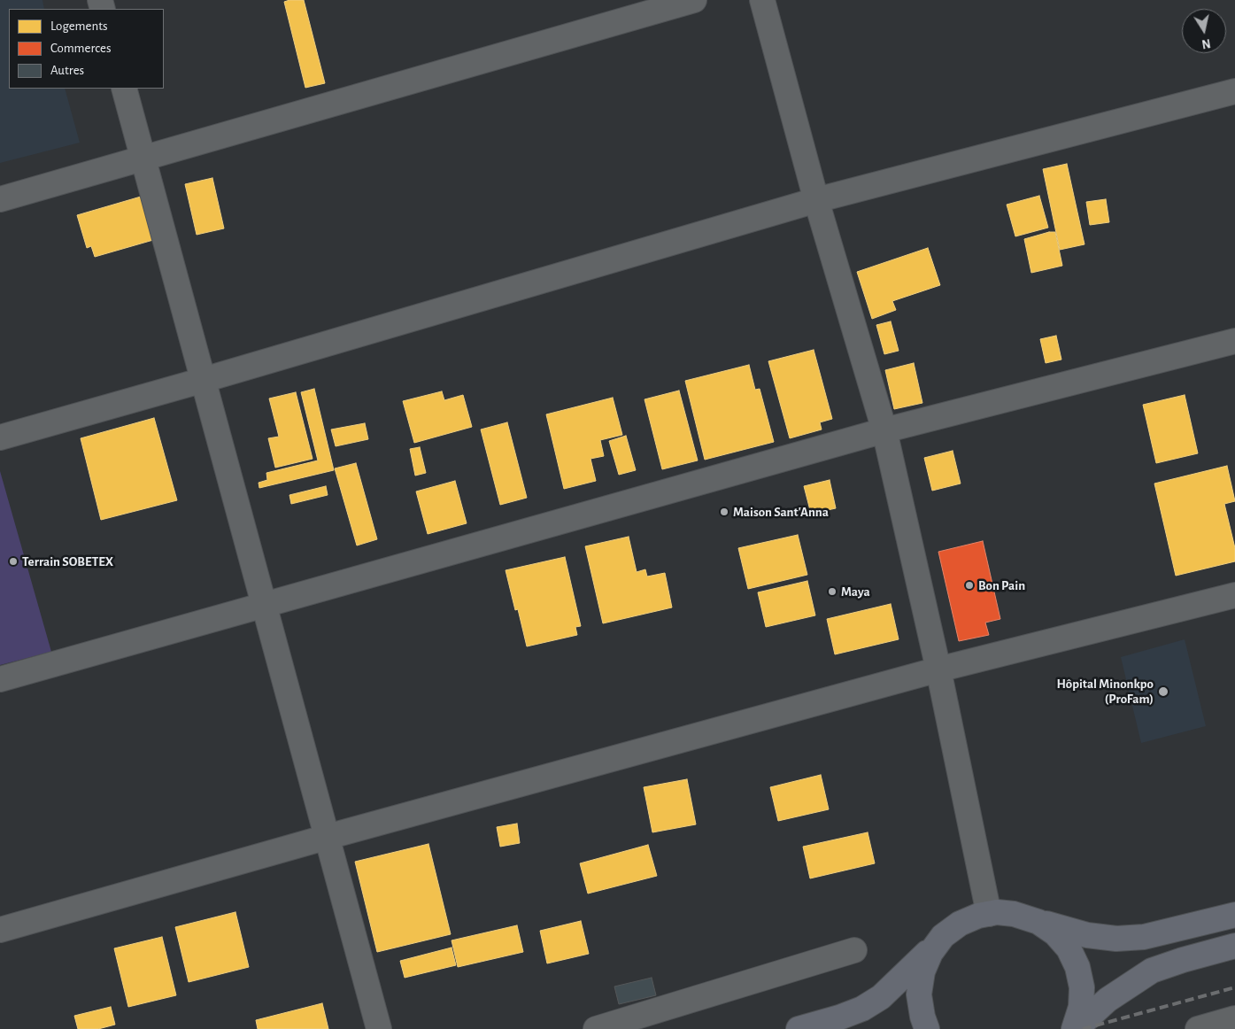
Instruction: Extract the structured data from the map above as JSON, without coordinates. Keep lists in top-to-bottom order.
{
  "places": [
    "Maison Sant'Anna",
    "Terrain SOBETEX",
    "Bon Pain",
    "Maya",
    "Hôpital Minonkpo (ProFam)"
  ],
  "legend": ["Logements", "Commerces", "Autres"],
  "north": "bottom"
}
